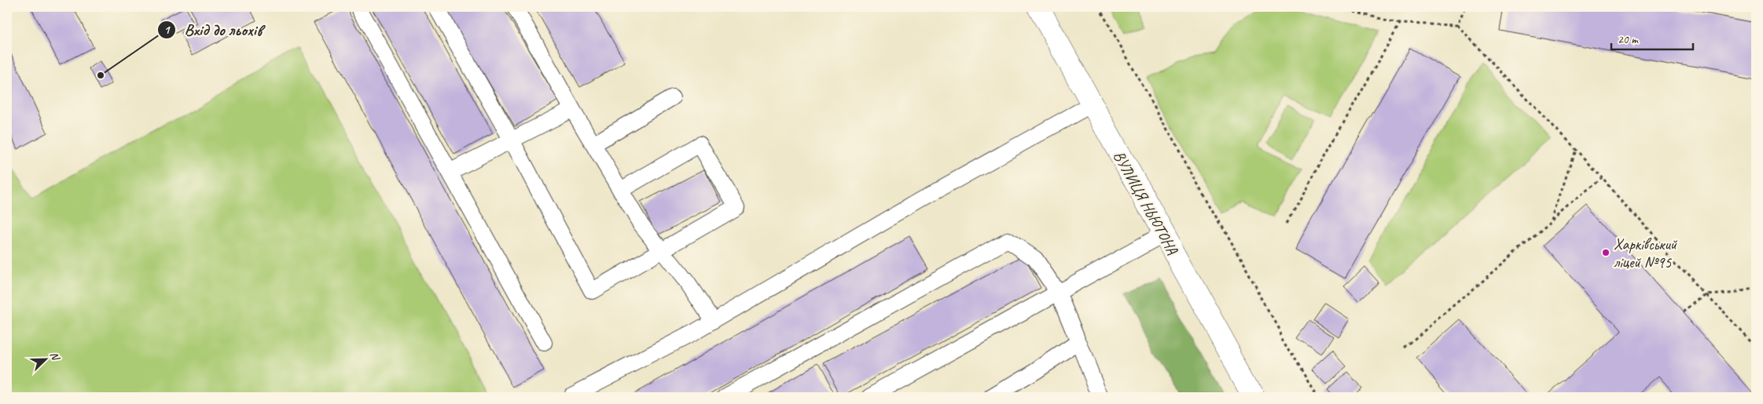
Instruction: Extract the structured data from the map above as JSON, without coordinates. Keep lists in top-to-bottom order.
{
  "streets": {
    "street": ["ВУЛИЦЯ НЬЮТОНА"]
  },
  "places": ["Вхід до льохів", "Харківський ліцей №95"],
  "scale_bar": "20 m",
  "north": "top right"
}
